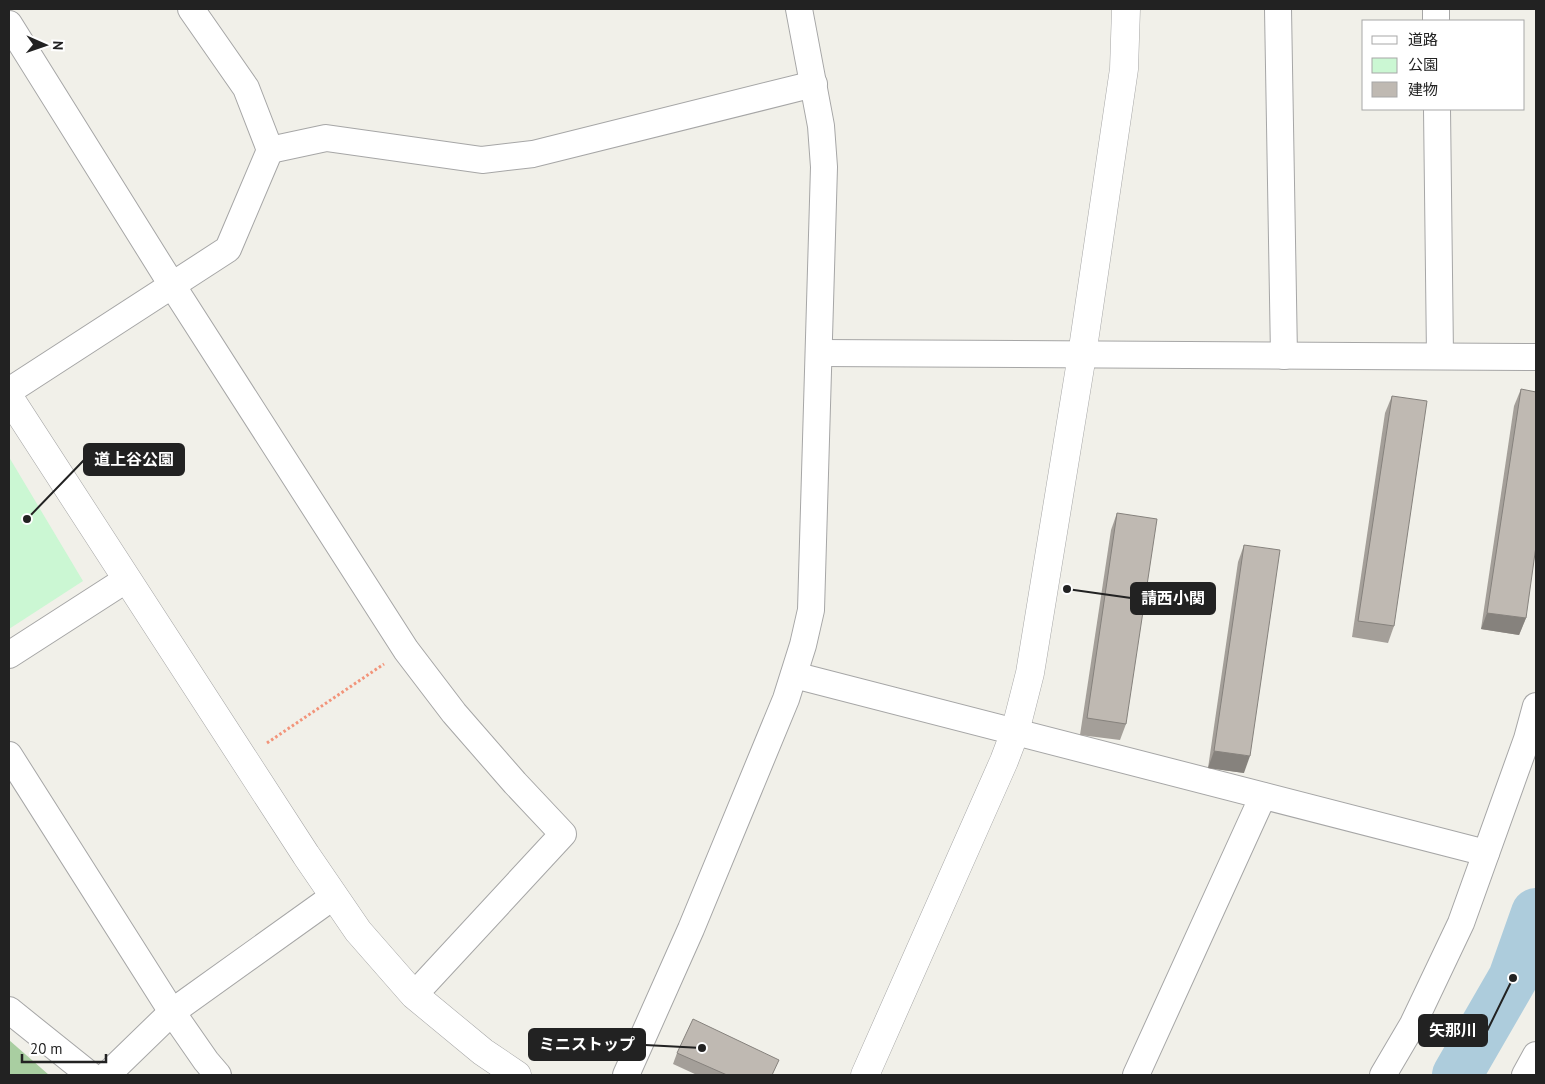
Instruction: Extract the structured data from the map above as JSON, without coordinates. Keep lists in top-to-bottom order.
{
  "places": [
    "道上谷公園",
    "請西小関",
    "矢那川",
    "ミニストップ"
  ],
  "legend": ["道路", "公園", "建物"],
  "scale_bar": "20 m",
  "north": "right"
}
